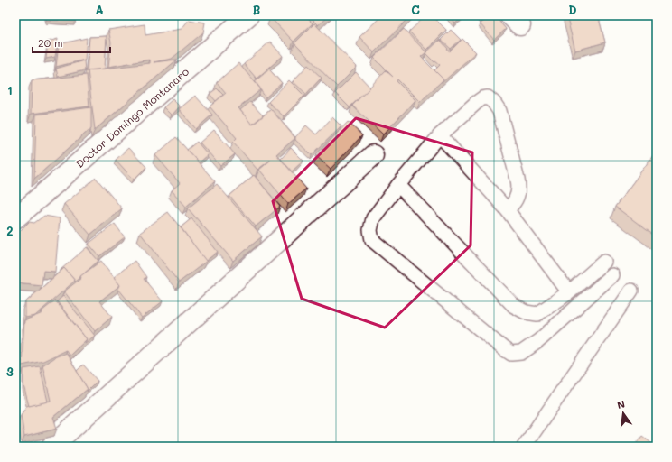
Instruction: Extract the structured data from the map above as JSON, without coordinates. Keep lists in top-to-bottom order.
{
  "streets": {
    "street": ["Doctor Domingo Montanaro"]
  },
  "scale_bar": "20 m",
  "north": "top",
  "grid": {
    "columns": [
      "A",
      "B",
      "C",
      "D"
    ],
    "rows": ["1", "2", "3"]
  }
}
